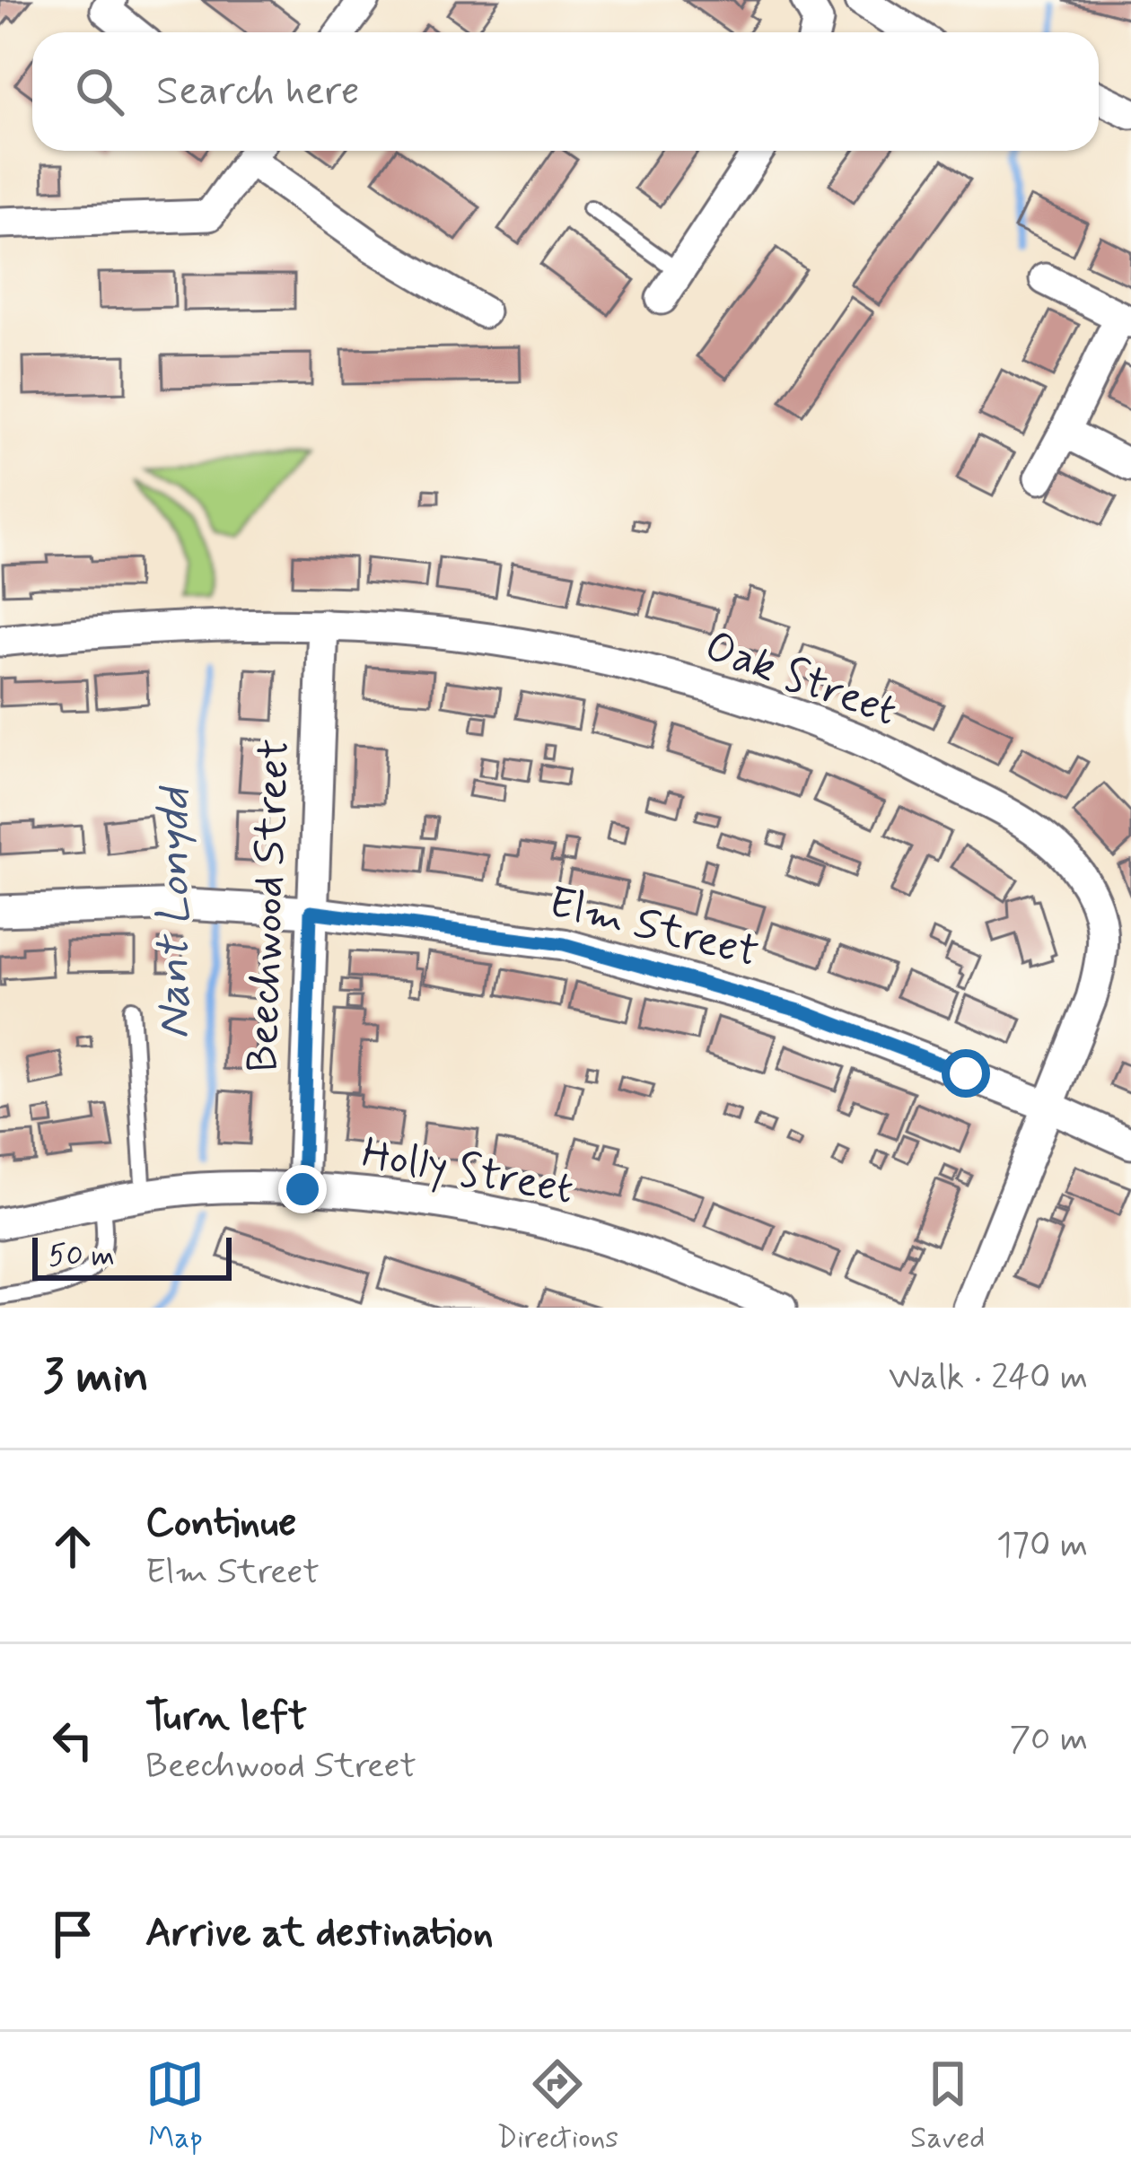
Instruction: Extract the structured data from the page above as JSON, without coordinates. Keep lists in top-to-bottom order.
{
  "streets": {
    "street": [
      "Oak Street",
      "Beechwood Street",
      "Elm Street",
      "Holly Street"
    ]
  },
  "crossings": [
    ["Oak Street", "Beechwood Street"],
    ["Oak Street", "Elm Street"],
    ["Beechwood Street", "Elm Street"],
    ["Beechwood Street", "Holly Street"]
  ],
  "water": ["Nant Lonydd"],
  "scale_bar": "50 m",
  "page": {
    "search": "Search here",
    "scale": "50 m",
    "heading": ["3 min", "Walk · 240 m"],
    "list": [
      ["Continue", "Elm Street", "170 m"],
      ["Turn left", "Beechwood Street", "70 m"],
      "Arrive at destination"
    ],
    "nav": ["Map", "Directions", "Saved"]
  }
}
